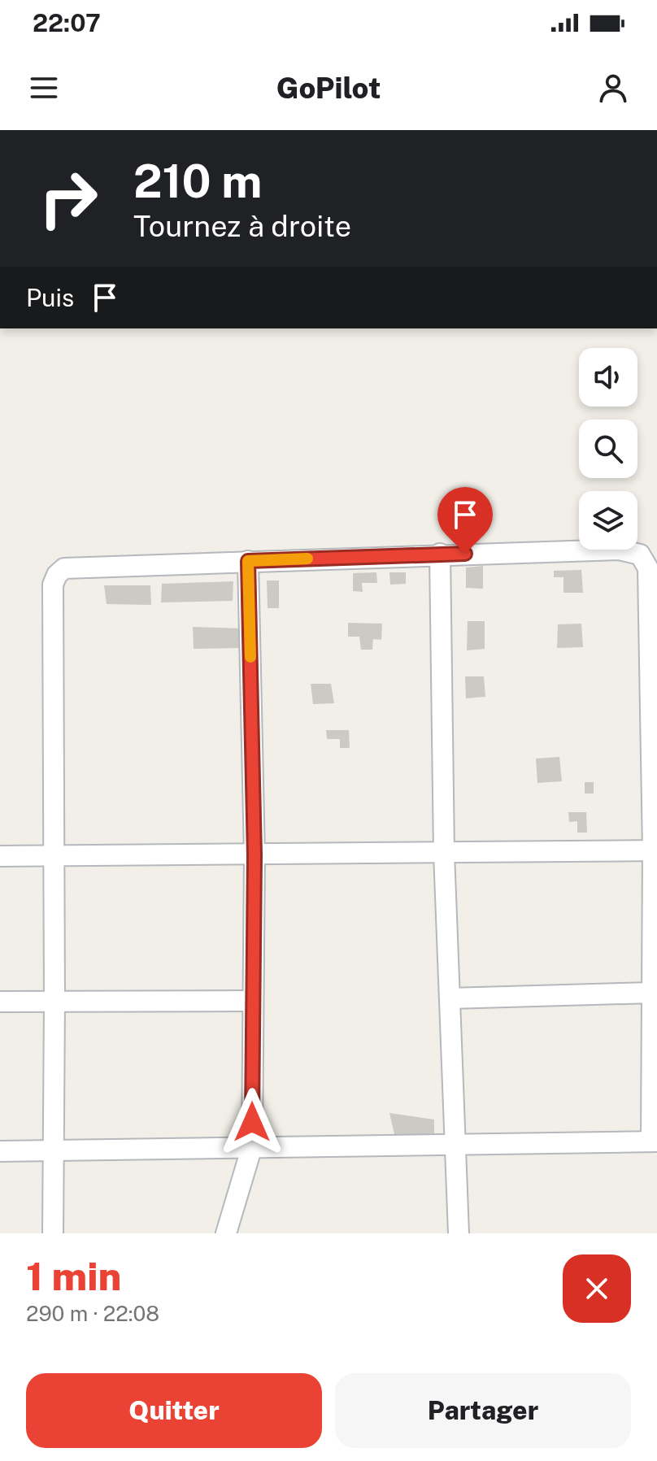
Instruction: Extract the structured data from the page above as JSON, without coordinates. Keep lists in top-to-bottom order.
{
  "page": {
    "status": "22:07",
    "header": "GoPilot",
    "turn": ["210 m", "Tournez à droite"],
    "then": "Puis",
    "heading": ["1 min", "290 m · 22:08"],
    "buttons": ["Quitter", "Partager"]
  }
}
